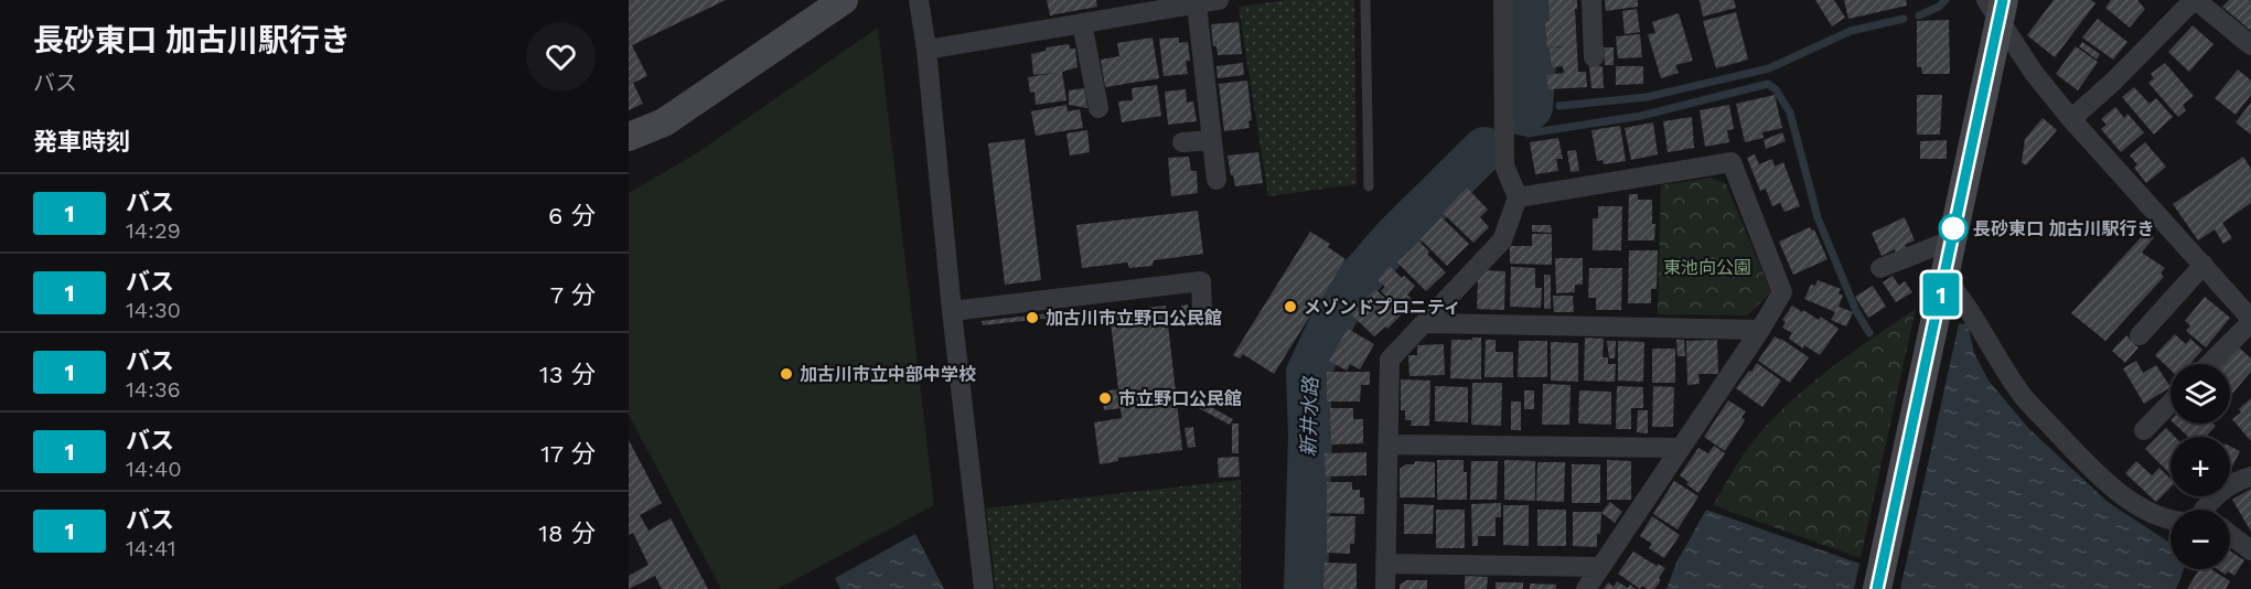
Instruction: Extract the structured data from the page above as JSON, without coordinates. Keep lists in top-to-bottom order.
{
  "water": ["新井水路"],
  "parks": ["東池向公園"],
  "places": [
    "長砂東口 加古川駅行き",
    "メゾンドプロニティ",
    "加古川市立野口公民館",
    "加古川市立中部中学校",
    "市立野口公民館"
  ],
  "lines": ["bus line 1"],
  "page": {
    "heading": [
      ["長砂東口 加古川駅行き", "バス"],
      "発車時刻"
    ],
    "on_map": "1",
    "list": [
      {
        "mark": "1",
        "name": "バス",
        "note": "14:29",
        "value": "6 分"
      },
      {
        "mark": "1",
        "name": "バス",
        "note": "14:30",
        "value": "7 分"
      },
      {
        "mark": "1",
        "name": "バス",
        "note": "14:36",
        "value": "13 分"
      },
      {
        "mark": "1",
        "name": "バス",
        "note": "14:40",
        "value": "17 分"
      },
      {
        "mark": "1",
        "name": "バス",
        "note": "14:41",
        "value": "18 分"
      }
    ],
    "map_buttons": ["+", "−"]
  }
}
